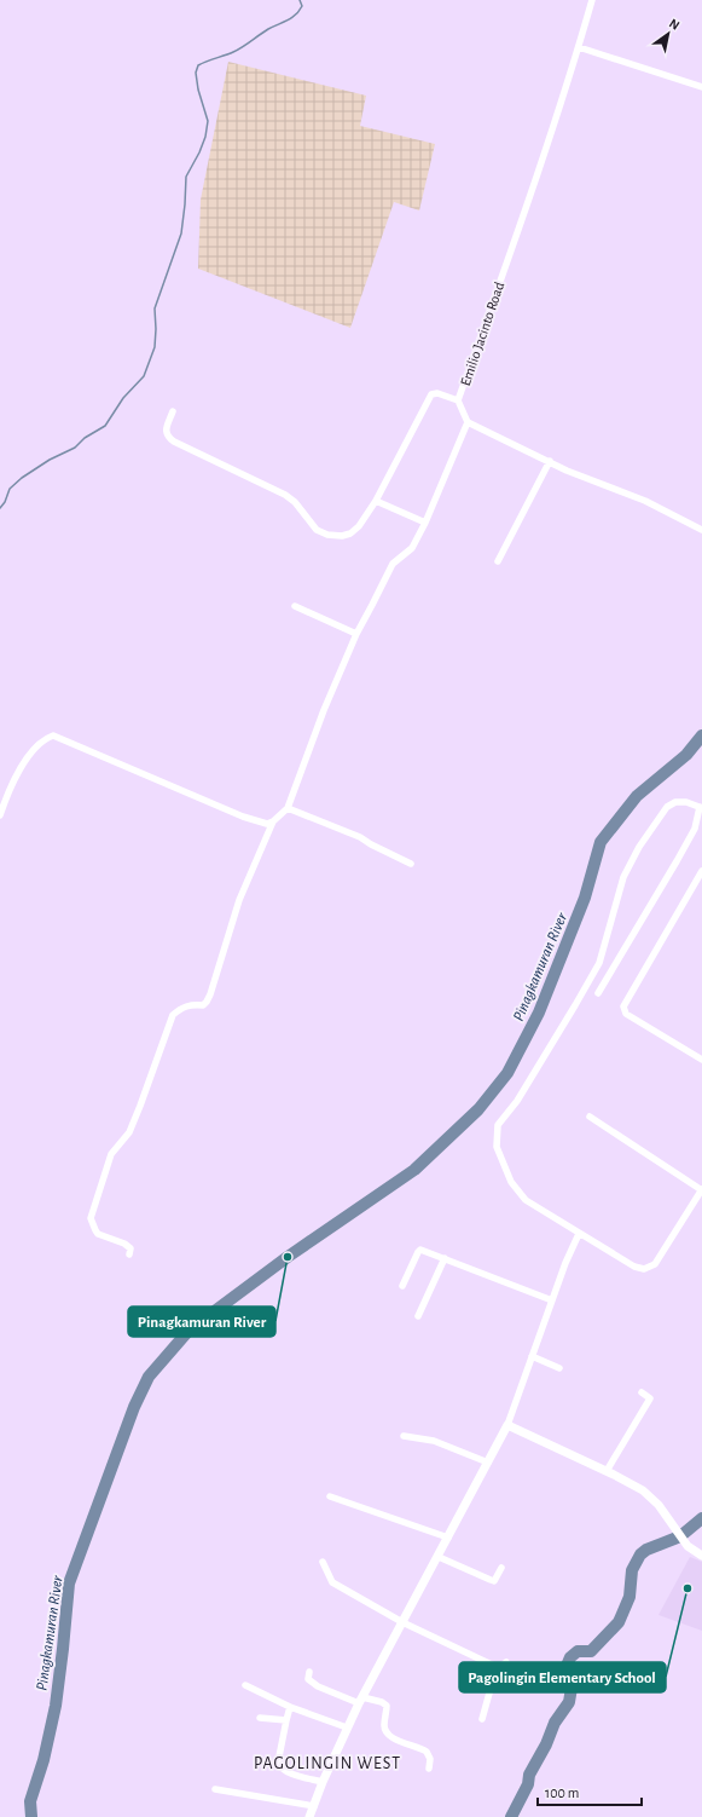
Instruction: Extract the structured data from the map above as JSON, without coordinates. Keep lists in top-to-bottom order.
{
  "streets": {
    "street": ["Emilio Jacinto Road"]
  },
  "districts": ["PAGOLINGIN WEST"],
  "water": ["Pinagkamuran River"],
  "places": ["Pinagkamuran River", "Pagolingin Elementary School"],
  "scale_bar": "100 m",
  "north": "top right"
}
